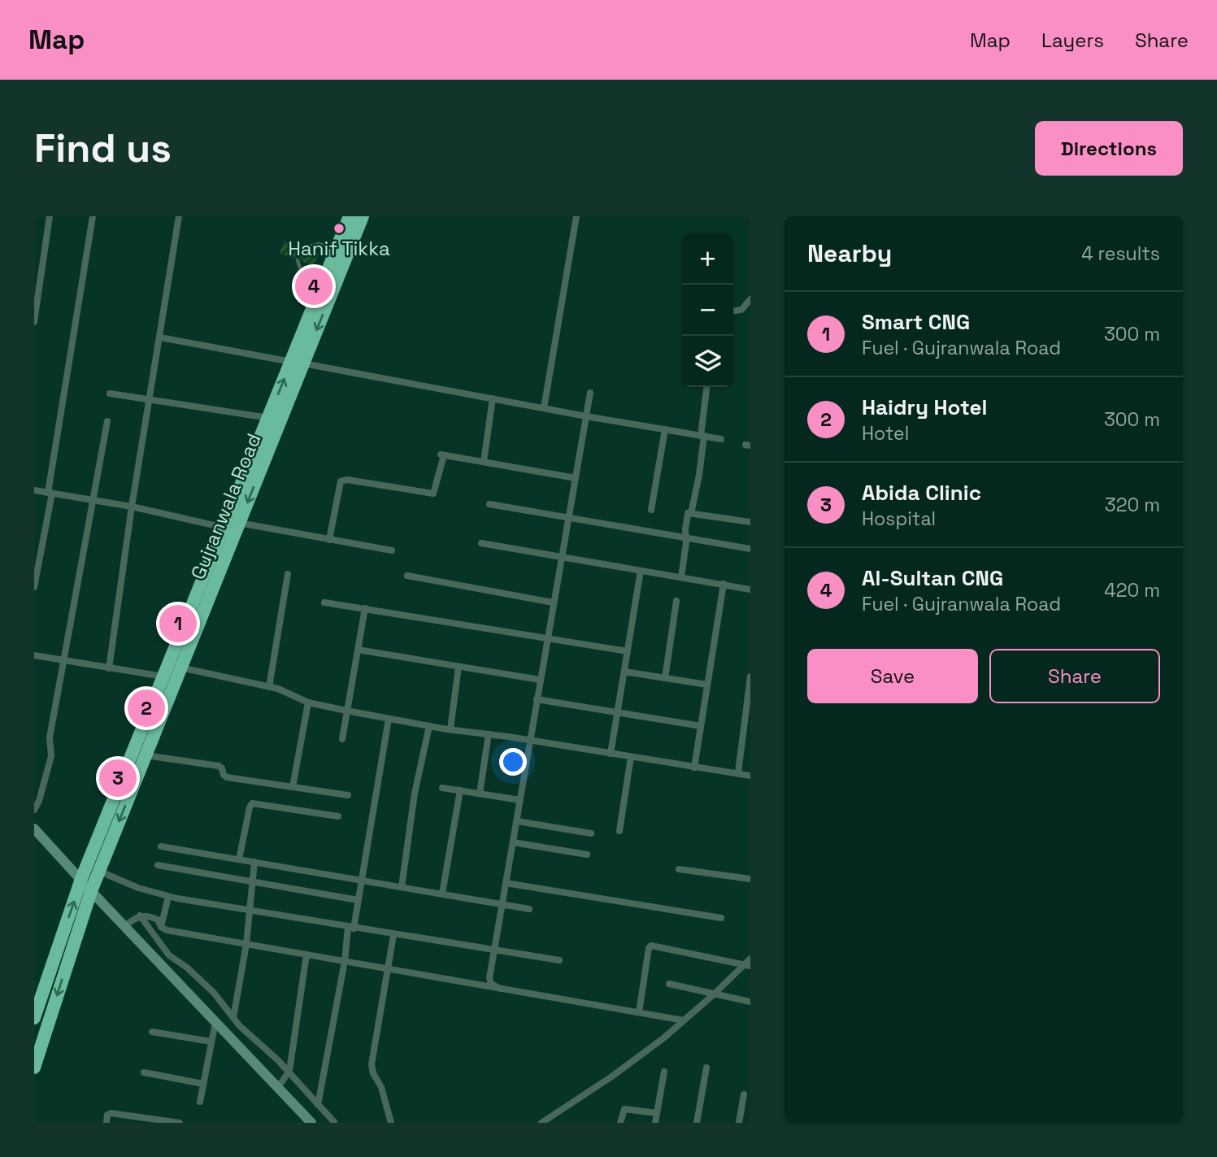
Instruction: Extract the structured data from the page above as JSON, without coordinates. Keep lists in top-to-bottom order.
{
  "streets": {
    "highway": ["Gujranwala Road"]
  },
  "places": ["Hanif Tikka"],
  "page": {
    "header": "Map",
    "nav": ["Map", "Layers", "Share"],
    "buttons": [
      "Directions",
      ["Save", "Share"]
    ],
    "title": "Find us",
    "heading": ["Nearby", "4 results"],
    "map_buttons": ["+", "−"],
    "pins": [
      "4",
      "1",
      "2",
      "3"
    ],
    "list": [
      {
        "mark": "1",
        "name": "Smart CNG",
        "note": "Fuel · Gujranwala Road",
        "value": "300 m"
      },
      {
        "mark": "2",
        "name": "Haidry Hotel",
        "note": "Hotel",
        "value": "300 m"
      },
      {
        "mark": "3",
        "name": "Abida Clinic",
        "note": "Hospital",
        "value": "320 m"
      },
      {
        "mark": "4",
        "name": "Al-Sultan CNG",
        "note": "Fuel · Gujranwala Road",
        "value": "420 m"
      }
    ]
  }
}
